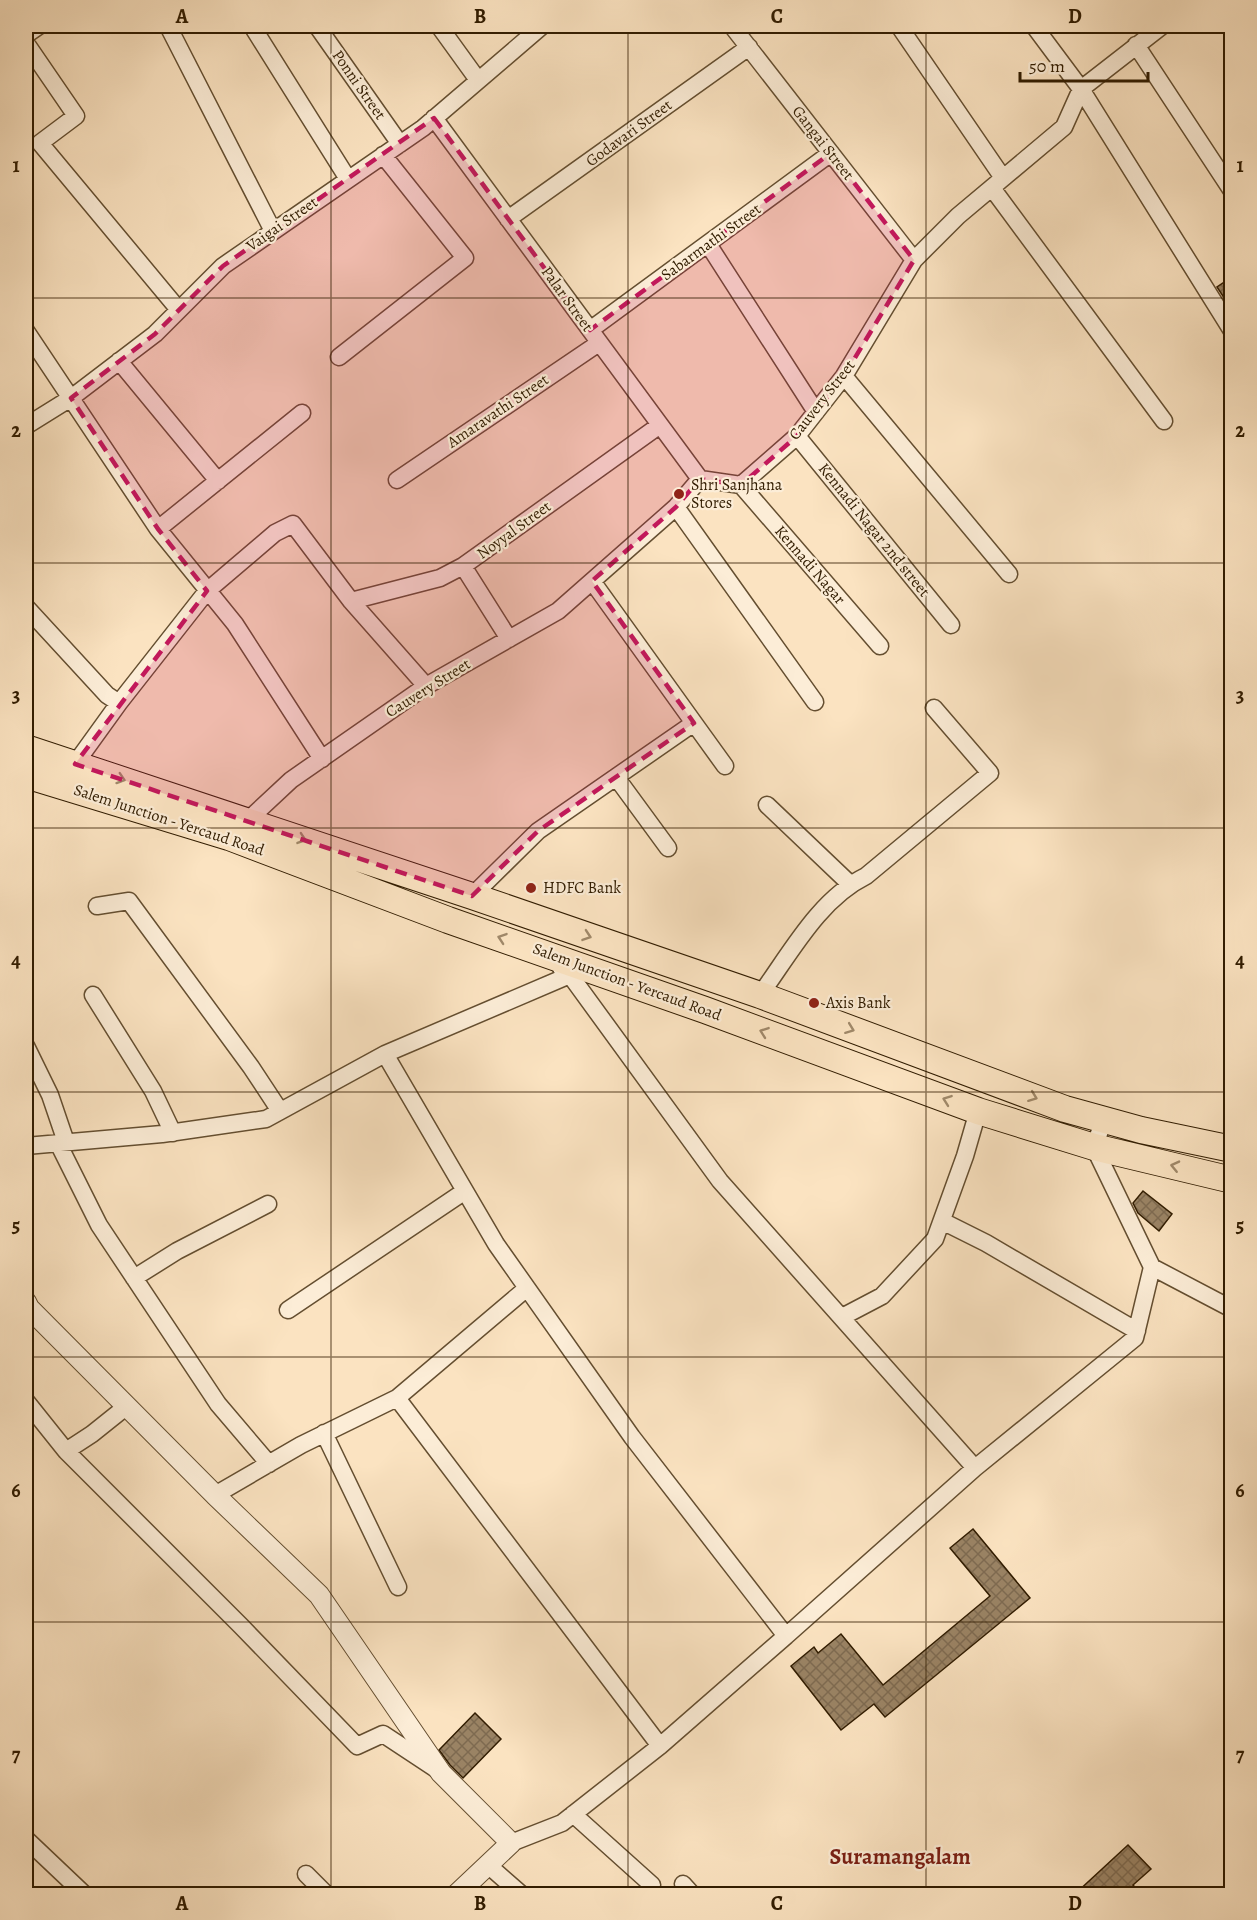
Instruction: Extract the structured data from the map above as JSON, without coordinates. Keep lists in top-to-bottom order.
{
  "streets": {
    "main road": ["Salem Junction - Yercaud Road"],
    "street": [
      "Ponni Street",
      "Godavari Street",
      "Gangai Street",
      "Vaigai Street",
      "Sabarmathi Street",
      "Palar Street",
      "Cauvery Street",
      "Amaravathi Street",
      "Noyyal Street",
      "Kennadi Nagar 2nd street",
      "Kennadi Nagar"
    ]
  },
  "crossings": [
    ["Ponni Street", "Vaigai Street"],
    ["Godavari Street", "Gangai Street"],
    ["Godavari Street", "Palar Street"],
    ["Gangai Street", "Sabarmathi Street"],
    ["Gangai Street", "Cauvery Street"],
    ["Vaigai Street", "Palar Street"],
    ["Sabarmathi Street", "Palar Street"],
    ["Sabarmathi Street", "Amaravathi Street"],
    ["Palar Street", "Cauvery Street"],
    ["Palar Street", "Amaravathi Street"],
    ["Palar Street", "Noyyal Street"],
    ["Cauvery Street", "Kennadi Nagar 2nd street"],
    ["Cauvery Street", "Kennadi Nagar"]
  ],
  "districts": ["Suramangalam"],
  "places": ["Shri Sanjhana Stores", "HDFC Bank", "Axis Bank"],
  "scale_bar": "50 m",
  "grid": {
    "columns": [
      "A",
      "B",
      "C",
      "D"
    ],
    "rows": [
      "1",
      "2",
      "3",
      "4",
      "5",
      "6",
      "7"
    ]
  }
}
